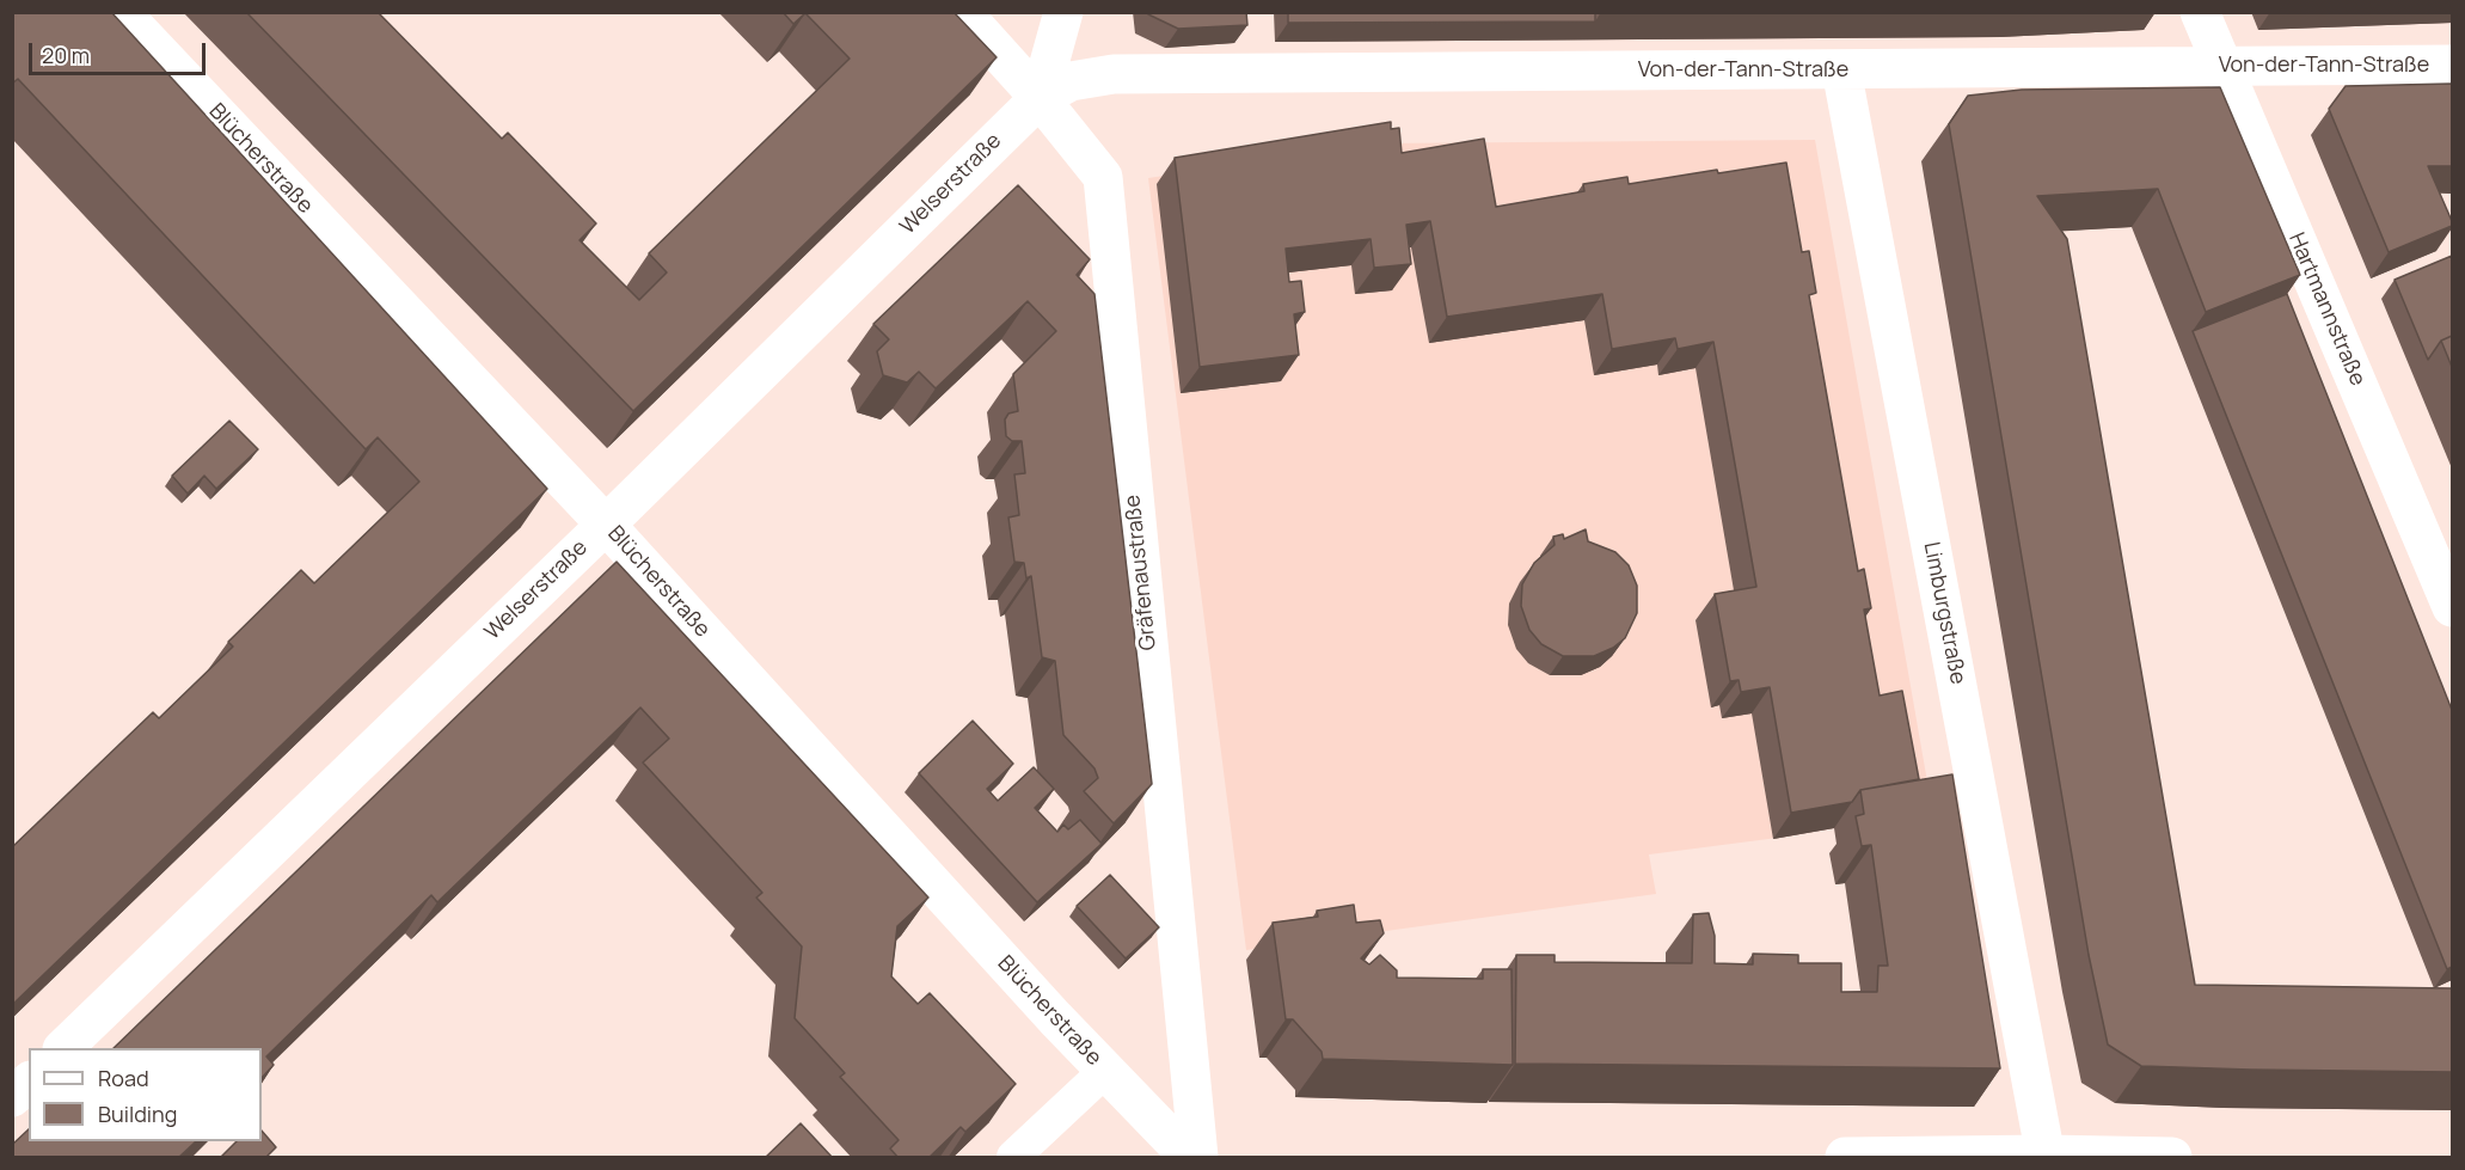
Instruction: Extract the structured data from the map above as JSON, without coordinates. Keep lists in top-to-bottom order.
{
  "streets": {
    "street": [
      "Von-der-Tann-Straße",
      "Blücherstraße",
      "Welserstraße",
      "Hartmannstraße",
      "Gräfenaustraße",
      "Limburgstraße"
    ]
  },
  "crossings": [
    ["Von-der-Tann-Straße", "Welserstraße"],
    ["Von-der-Tann-Straße", "Hartmannstraße"],
    ["Von-der-Tann-Straße", "Gräfenaustraße"],
    ["Von-der-Tann-Straße", "Limburgstraße"],
    ["Blücherstraße", "Welserstraße"],
    ["Welserstraße", "Gräfenaustraße"]
  ],
  "legend": ["Road", "Building"],
  "scale_bar": "20 m"
}
